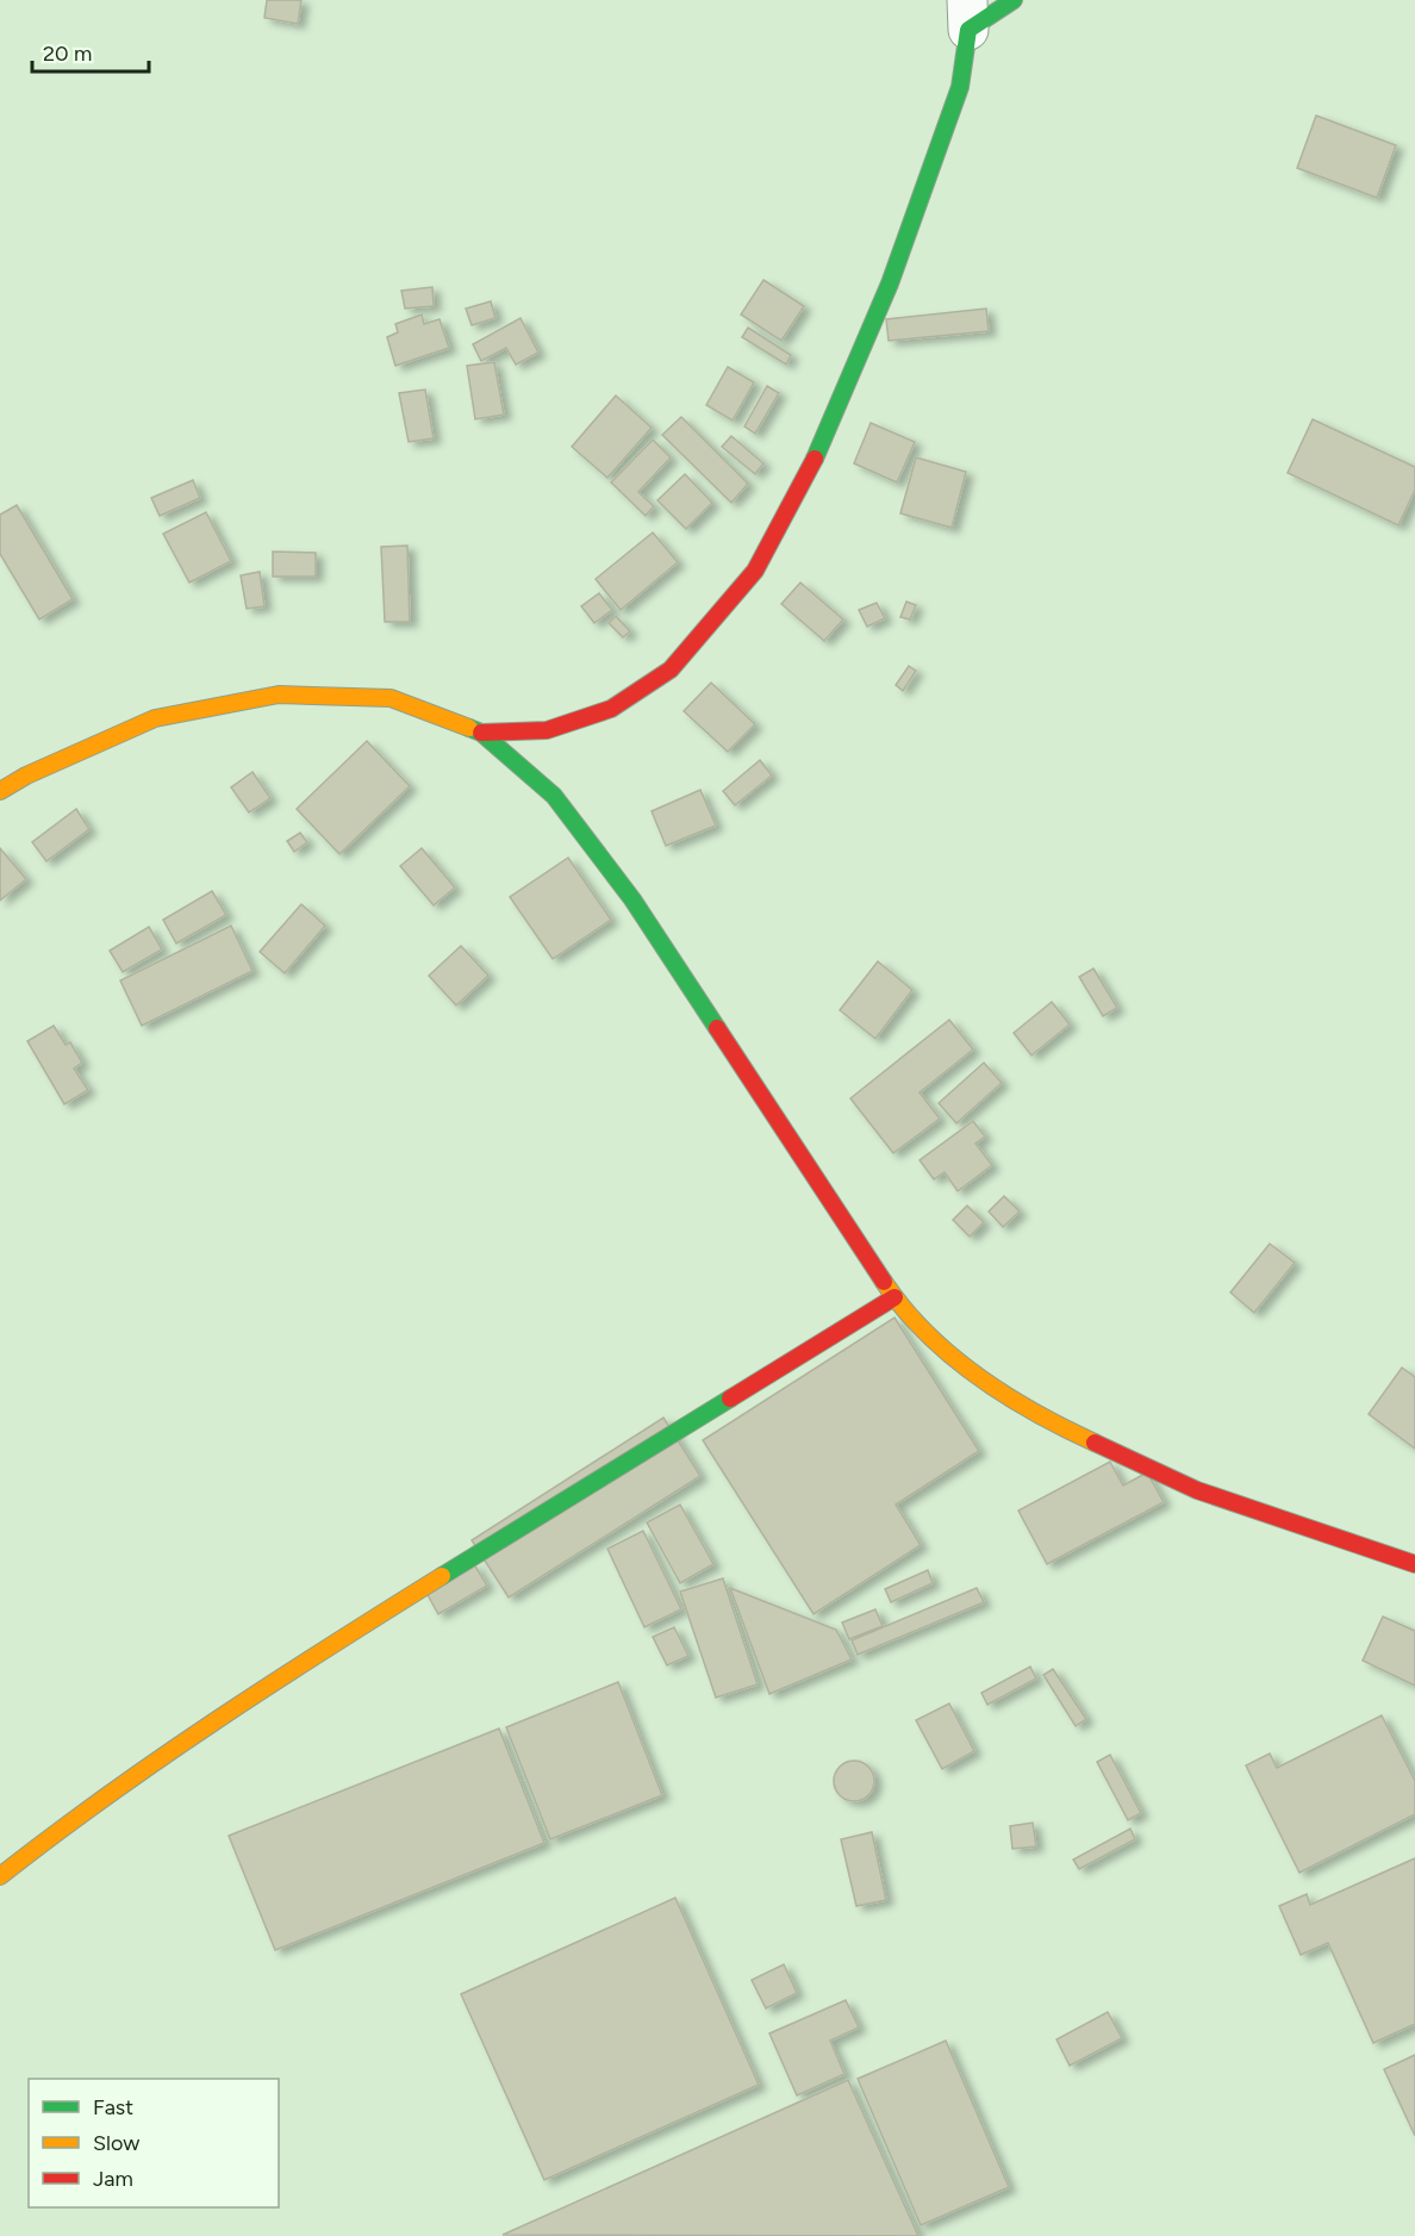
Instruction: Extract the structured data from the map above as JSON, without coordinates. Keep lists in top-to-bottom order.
{
  "legend": ["Fast", "Slow", "Jam"],
  "scale_bar": "20 m"
}
